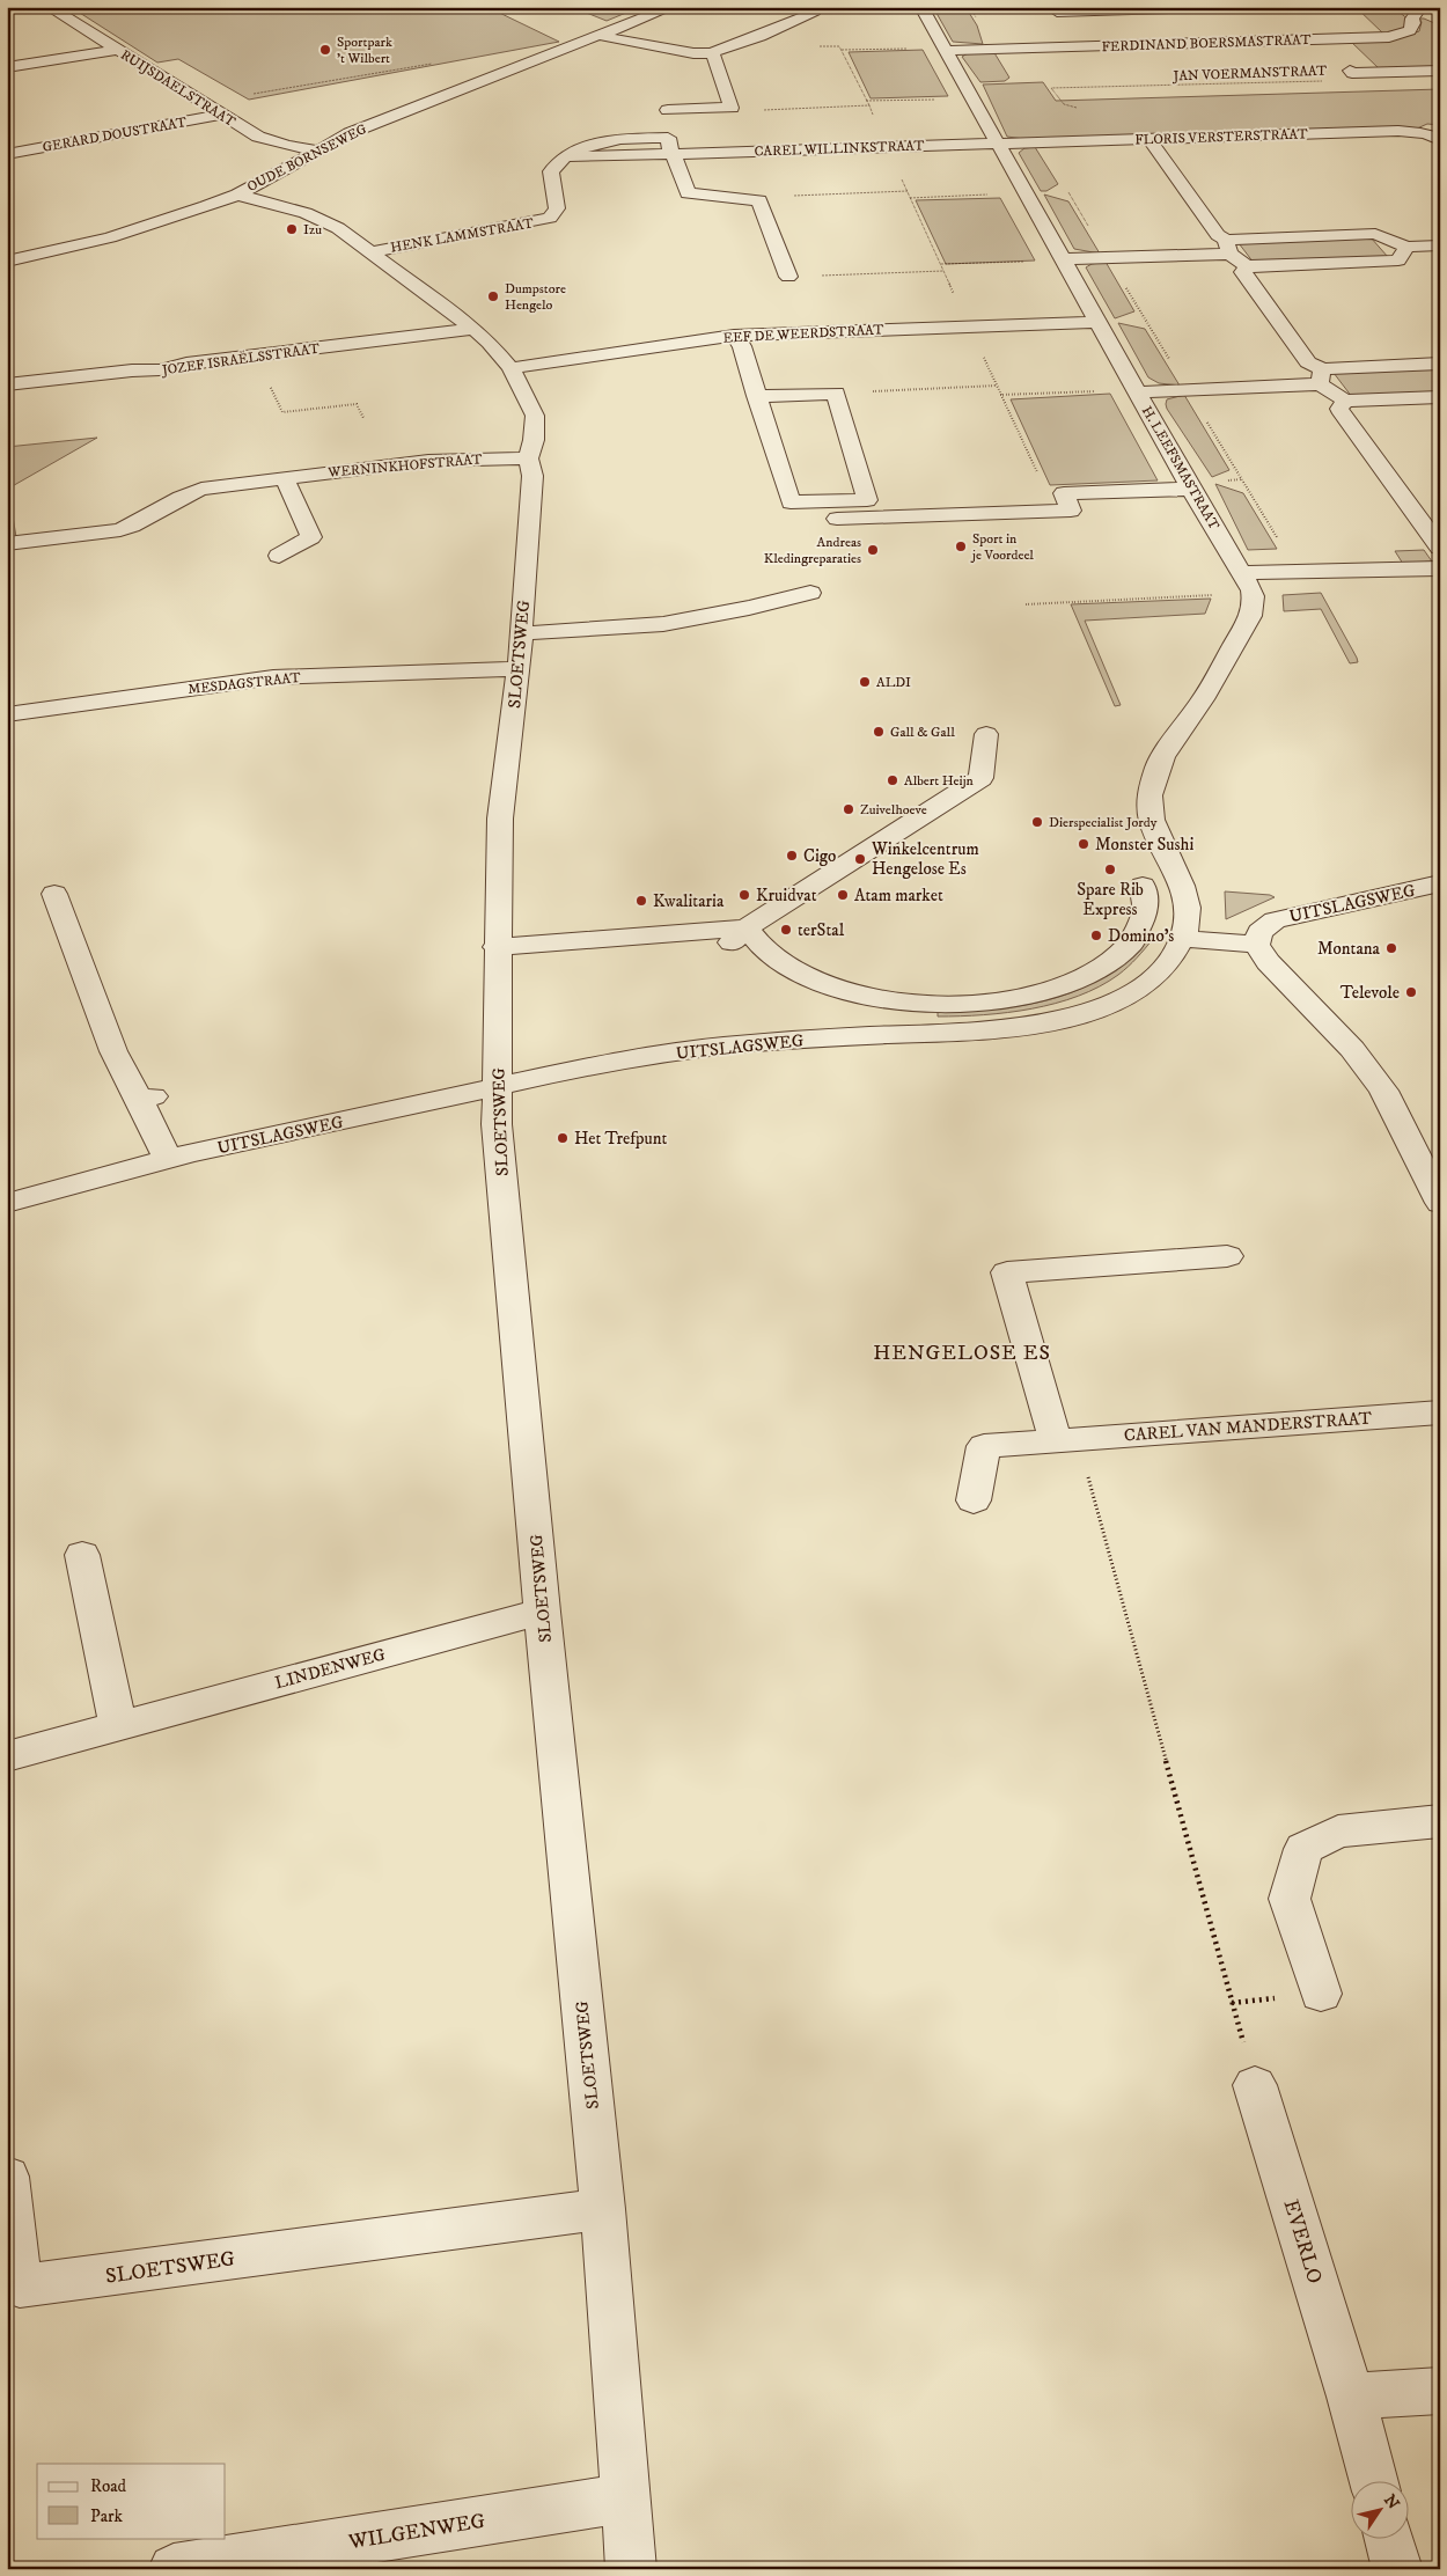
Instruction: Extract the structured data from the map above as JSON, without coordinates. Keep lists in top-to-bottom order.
{
  "streets": {
    "street": [
      "FERDINAND BOERSMASTRAAT",
      "RUIJSDAELSTRAAT",
      "GERARD DOUSTRAAT",
      "FLORIS VERSTERSTRAAT",
      "CAREL WILLINKSTRAAT",
      "OUDE BORNSEWEG",
      "HENK LAMMSTRAAT",
      "EEF DE WEERDSTRAAT",
      "JOZEF ISRAËLSSTRAAT",
      "WERNINKHOFSTRAAT",
      "H. LEEFSMASTRAAT",
      "SLOETSWEG",
      "MESDAGSTRAAT",
      "UITSLAGSWEG",
      "CAREL VAN MANDERSTRAAT",
      "LINDENWEG",
      "EVERLO",
      "WILGENWEG"
    ],
    "path": ["JAN VOERMANSTRAAT"]
  },
  "crossings": [
    ["FERDINAND BOERSMASTRAAT", "H. LEEFSMASTRAAT"],
    ["RUIJSDAELSTRAAT", "GERARD DOUSTRAAT"],
    ["RUIJSDAELSTRAAT", "OUDE BORNSEWEG"],
    ["FLORIS VERSTERSTRAAT", "CAREL WILLINKSTRAAT"],
    ["FLORIS VERSTERSTRAAT", "H. LEEFSMASTRAAT"],
    ["CAREL WILLINKSTRAAT", "HENK LAMMSTRAAT"],
    ["CAREL WILLINKSTRAAT", "H. LEEFSMASTRAAT"],
    ["OUDE BORNSEWEG", "SLOETSWEG"],
    ["HENK LAMMSTRAAT", "SLOETSWEG"],
    ["EEF DE WEERDSTRAAT", "H. LEEFSMASTRAAT"],
    ["EEF DE WEERDSTRAAT", "SLOETSWEG"],
    ["JOZEF ISRAËLSSTRAAT", "SLOETSWEG"],
    ["WERNINKHOFSTRAAT", "SLOETSWEG"],
    ["H. LEEFSMASTRAAT", "UITSLAGSWEG"],
    ["SLOETSWEG", "MESDAGSTRAAT"],
    ["SLOETSWEG", "UITSLAGSWEG"],
    ["SLOETSWEG", "LINDENWEG"],
    ["SLOETSWEG", "WILGENWEG"]
  ],
  "districts": ["HENGELOSE ES"],
  "places": [
    "Sportpark 't Wilbert",
    "Izu",
    "Dumpstore Hengelo",
    "Sport in je Voordeel",
    "Andreas Kledingreparaties",
    "ALDI",
    "Gall & Gall",
    "Albert Heijn",
    "Zuivelhoeve",
    "Dierspecialist Jordy",
    "Monster Sushi",
    "Cigo",
    "Winkelcentrum Hengelose Es",
    "Spare Rib Express",
    "Kruidvat",
    "Atam market",
    "Kwalitaria",
    "terStal",
    "Domino's",
    "Montana",
    "Televole",
    "Het Trefpunt"
  ],
  "legend": ["Road", "Park"],
  "north": "top right"
}
